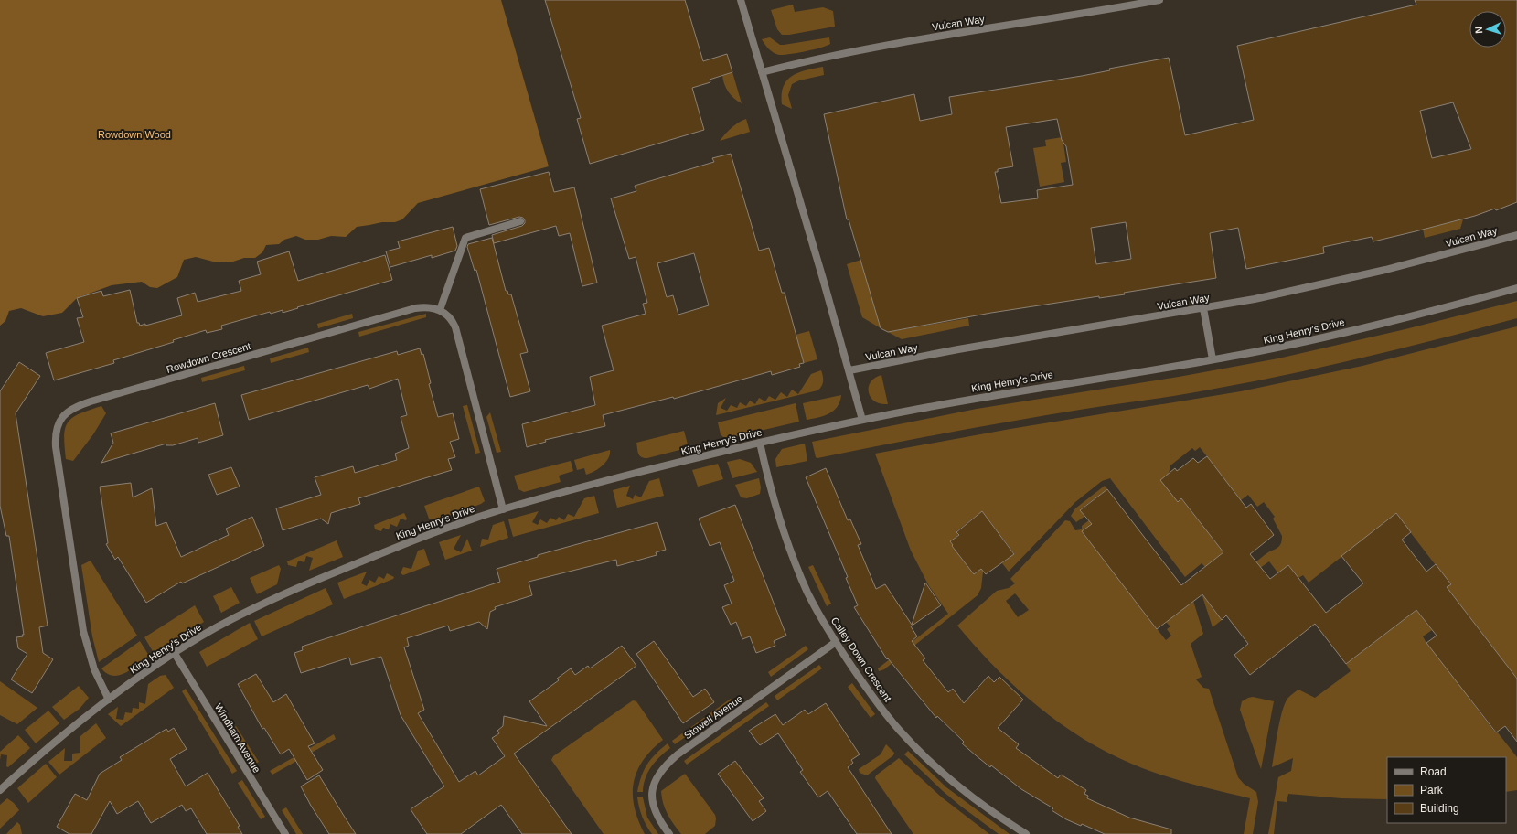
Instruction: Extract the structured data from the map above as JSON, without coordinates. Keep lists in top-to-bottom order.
{
  "streets": {
    "street": [
      "Vulcan Way",
      "King Henry's Drive",
      "Rowdown Crescent",
      "Calley Down Crescent",
      "Stowell Avenue",
      "Windham Avenue"
    ]
  },
  "crossings": [
    ["King Henry's Drive", "Rowdown Crescent"],
    ["King Henry's Drive", "Calley Down Crescent"],
    ["King Henry's Drive", "Windham Avenue"],
    ["Calley Down Crescent", "Stowell Avenue"]
  ],
  "parks": ["Rowdown Wood"],
  "legend": ["Road", "Park", "Building"],
  "north": "left"
}
